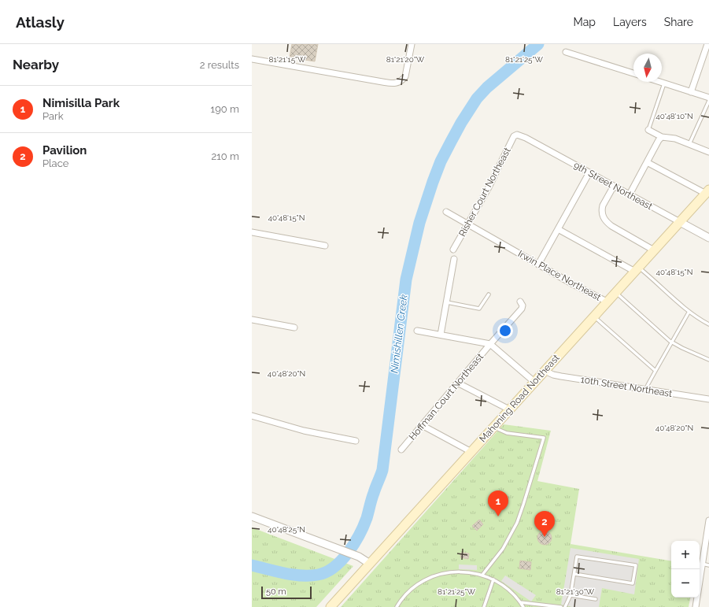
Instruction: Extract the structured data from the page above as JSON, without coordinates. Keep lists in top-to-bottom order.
{
  "streets": {
    "main road": ["Mahoning Road Northeast"],
    "street": [
      "9th Street Northeast",
      "Risher Court Northeast",
      "Irwin Place Northeast",
      "10th Street Northeast",
      "Hoffman Court Northeast"
    ]
  },
  "crossings": [
    ["9th Street Northeast", "Risher Court Northeast"],
    ["9th Street Northeast", "Mahoning Road Northeast"],
    ["Risher Court Northeast", "Irwin Place Northeast"],
    ["Irwin Place Northeast", "Mahoning Road Northeast"],
    ["10th Street Northeast", "Mahoning Road Northeast"]
  ],
  "water": ["Nimishillen Creek"],
  "scale_bar": "50 m",
  "north": "bottom",
  "page": {
    "header": "Atlasly",
    "nav": ["Map", "Layers", "Share"],
    "heading": ["Nearby", "2 results"],
    "list": [
      {
        "mark": "1",
        "name": "Nimisilla Park",
        "note": "Park",
        "value": "190 m"
      },
      {
        "mark": "2",
        "name": "Pavilion",
        "note": "Place",
        "value": "210 m"
      }
    ],
    "pins": ["1", "2"],
    "map_buttons": ["+", "−"],
    "scale": "50 m"
  },
  "coordinates": [
    "81°21'15\"W",
    "81°21'20\"W",
    "81°21'25\"W",
    "40°48'10\"N",
    "40°48'15\"N",
    "40°48'20\"N",
    "40°48'25\"N",
    "81°21'30\"W"
  ]
}
